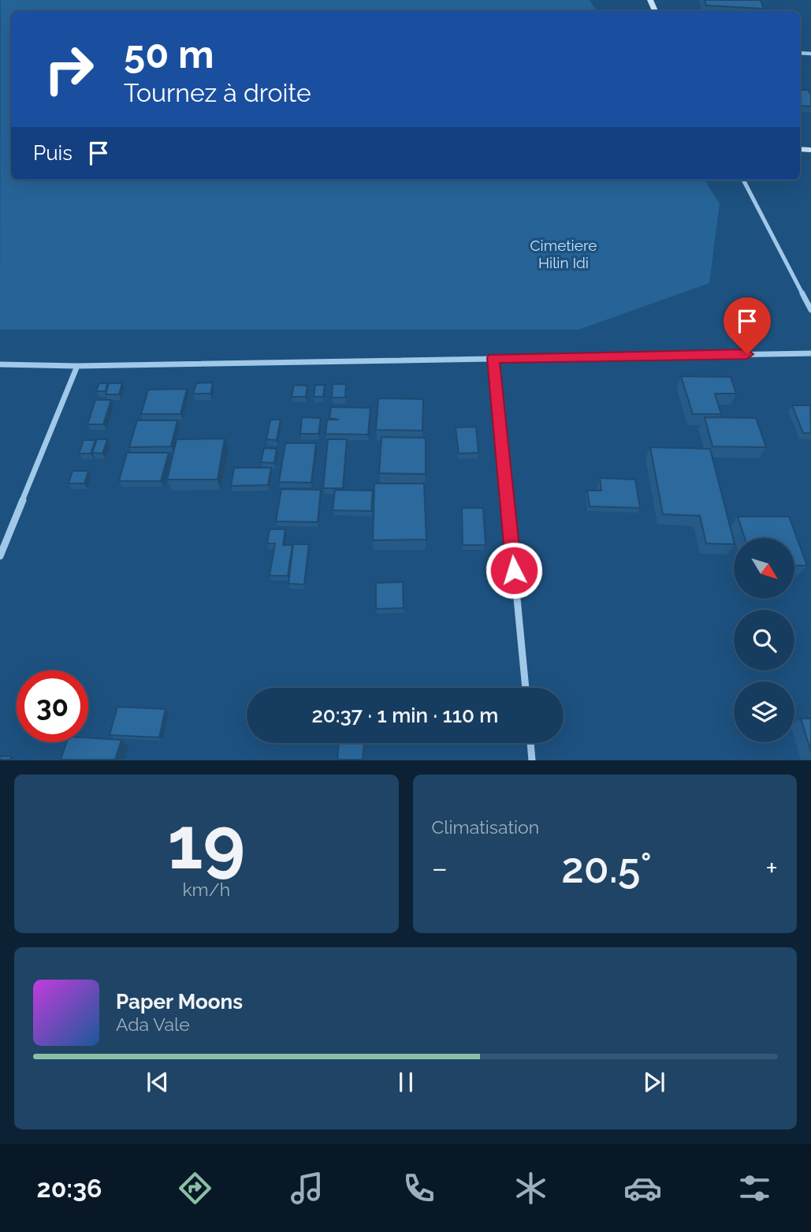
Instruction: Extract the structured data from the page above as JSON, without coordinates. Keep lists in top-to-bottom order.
{
  "parks": ["Cimetiere Hilin Idi"],
  "north": "bottom right",
  "page": {
    "turn": ["50 m", "Tournez à droite"],
    "then": "Puis",
    "limit": "30",
    "trip": "20:37 · 1 min · 110 m",
    "tile": [
      ["19", "km/h"],
      "Climatisation"
    ],
    "heat": ["−", "20.5°", "+"],
    "song": ["Paper Moons", "Ada Vale"],
    "tabs": "20:36"
  }
}
